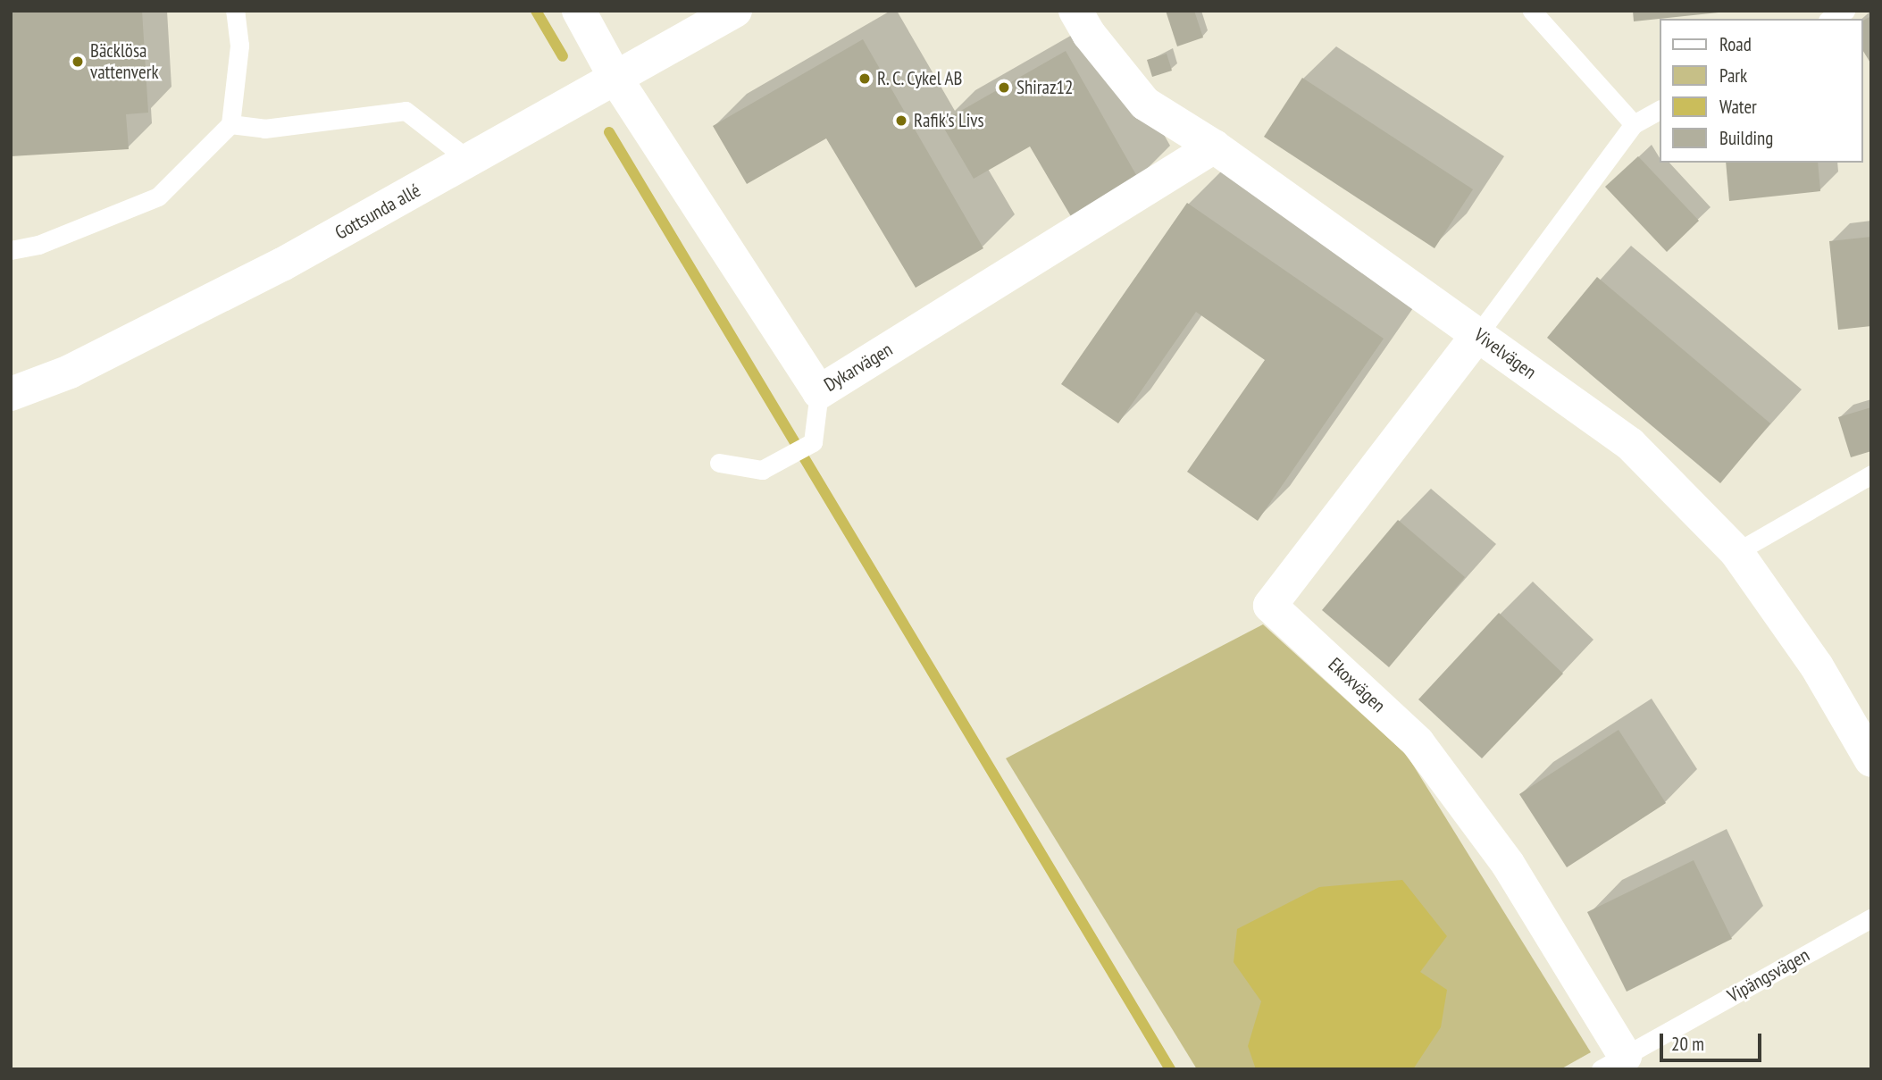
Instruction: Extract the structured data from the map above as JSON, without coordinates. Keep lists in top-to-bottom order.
{
  "streets": {
    "street": [
      "Gottsunda allé",
      "Vivelvägen",
      "Dykarvägen",
      "Ekoxvägen"
    ],
    "lane": ["Vipängsvägen"]
  },
  "crossings": [
    ["Gottsunda allé", "Dykarvägen"],
    ["Vivelvägen", "Dykarvägen"],
    ["Vivelvägen", "Ekoxvägen"],
    ["Ekoxvägen", "Vipängsvägen"]
  ],
  "places": [
    "Bäcklösa vattenverk",
    "R. C. Cykel AB",
    "Shiraz12",
    "Rafik's Livs"
  ],
  "legend": [
    "Road",
    "Park",
    "Water",
    "Building"
  ],
  "scale_bar": "20 m"
}
